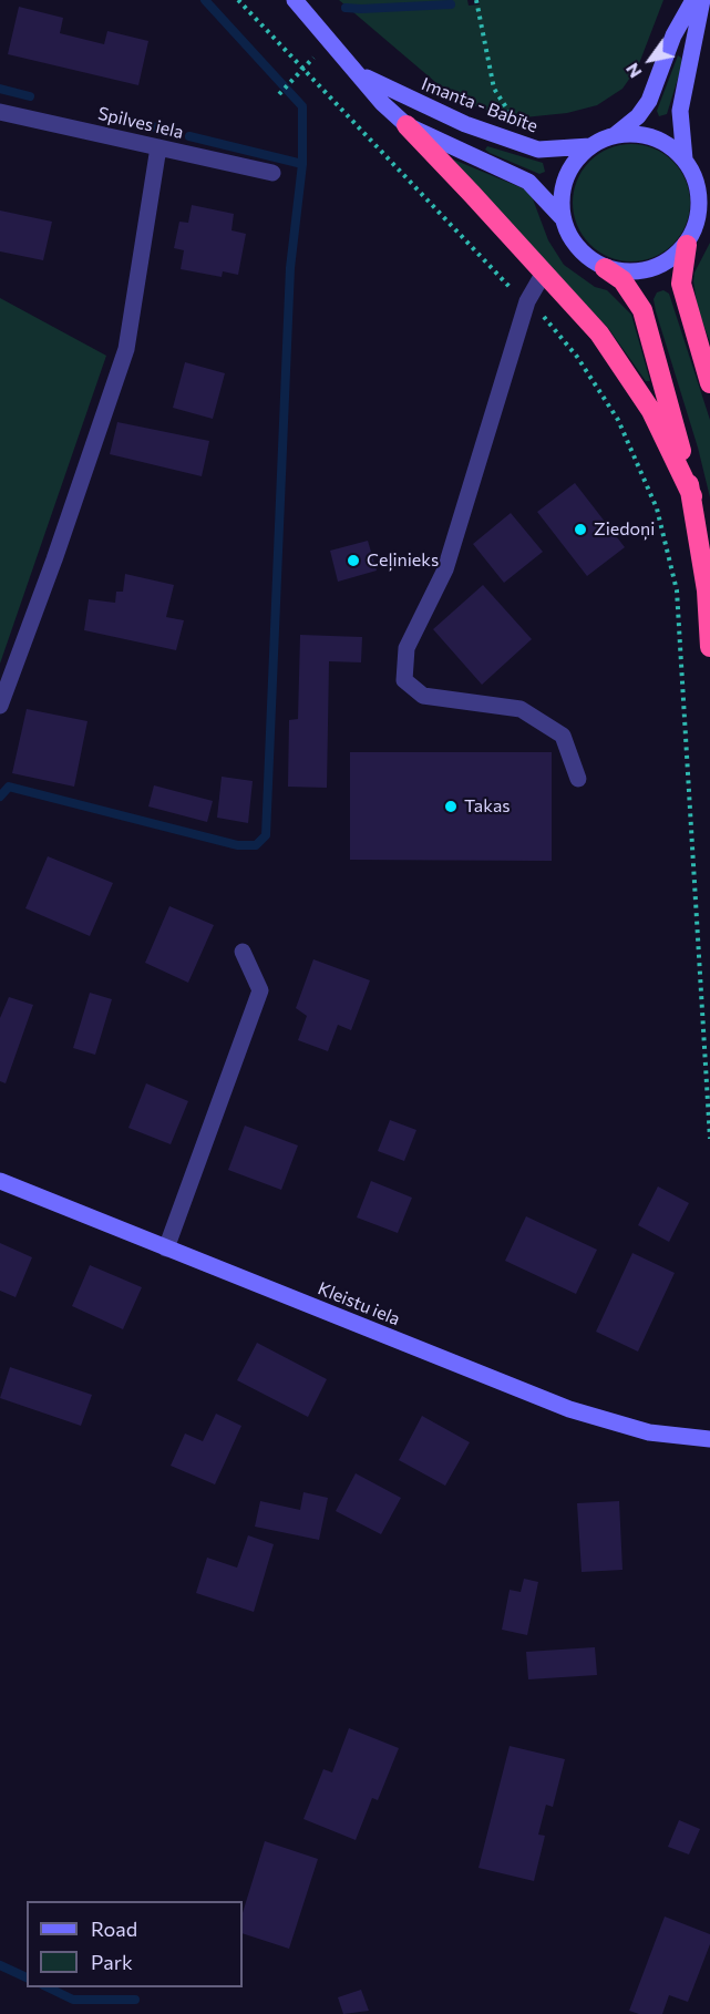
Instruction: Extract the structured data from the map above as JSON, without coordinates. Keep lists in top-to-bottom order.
{
  "streets": {
    "main road": ["Imanta - Babīte", "Kleistu iela"],
    "street": ["Spilves iela"]
  },
  "places": ["Ziedoņi", "Ceļinieks", "Takas"],
  "legend": ["Road", "Park"],
  "north": "bottom left"
}
